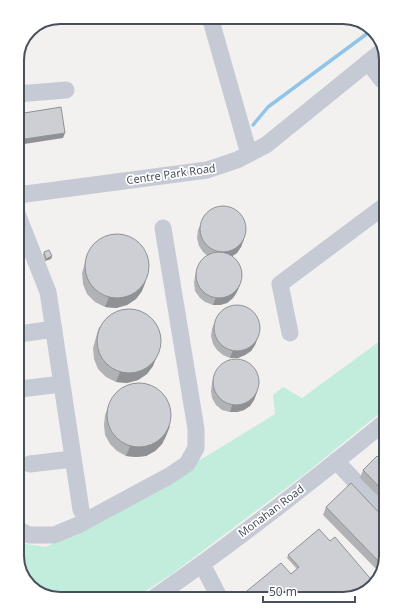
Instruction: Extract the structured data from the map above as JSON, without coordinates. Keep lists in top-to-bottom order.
{
  "streets": {
    "street": ["Centre Park Road", "Monahan Road"]
  },
  "scale_bar": "50 m"
}
